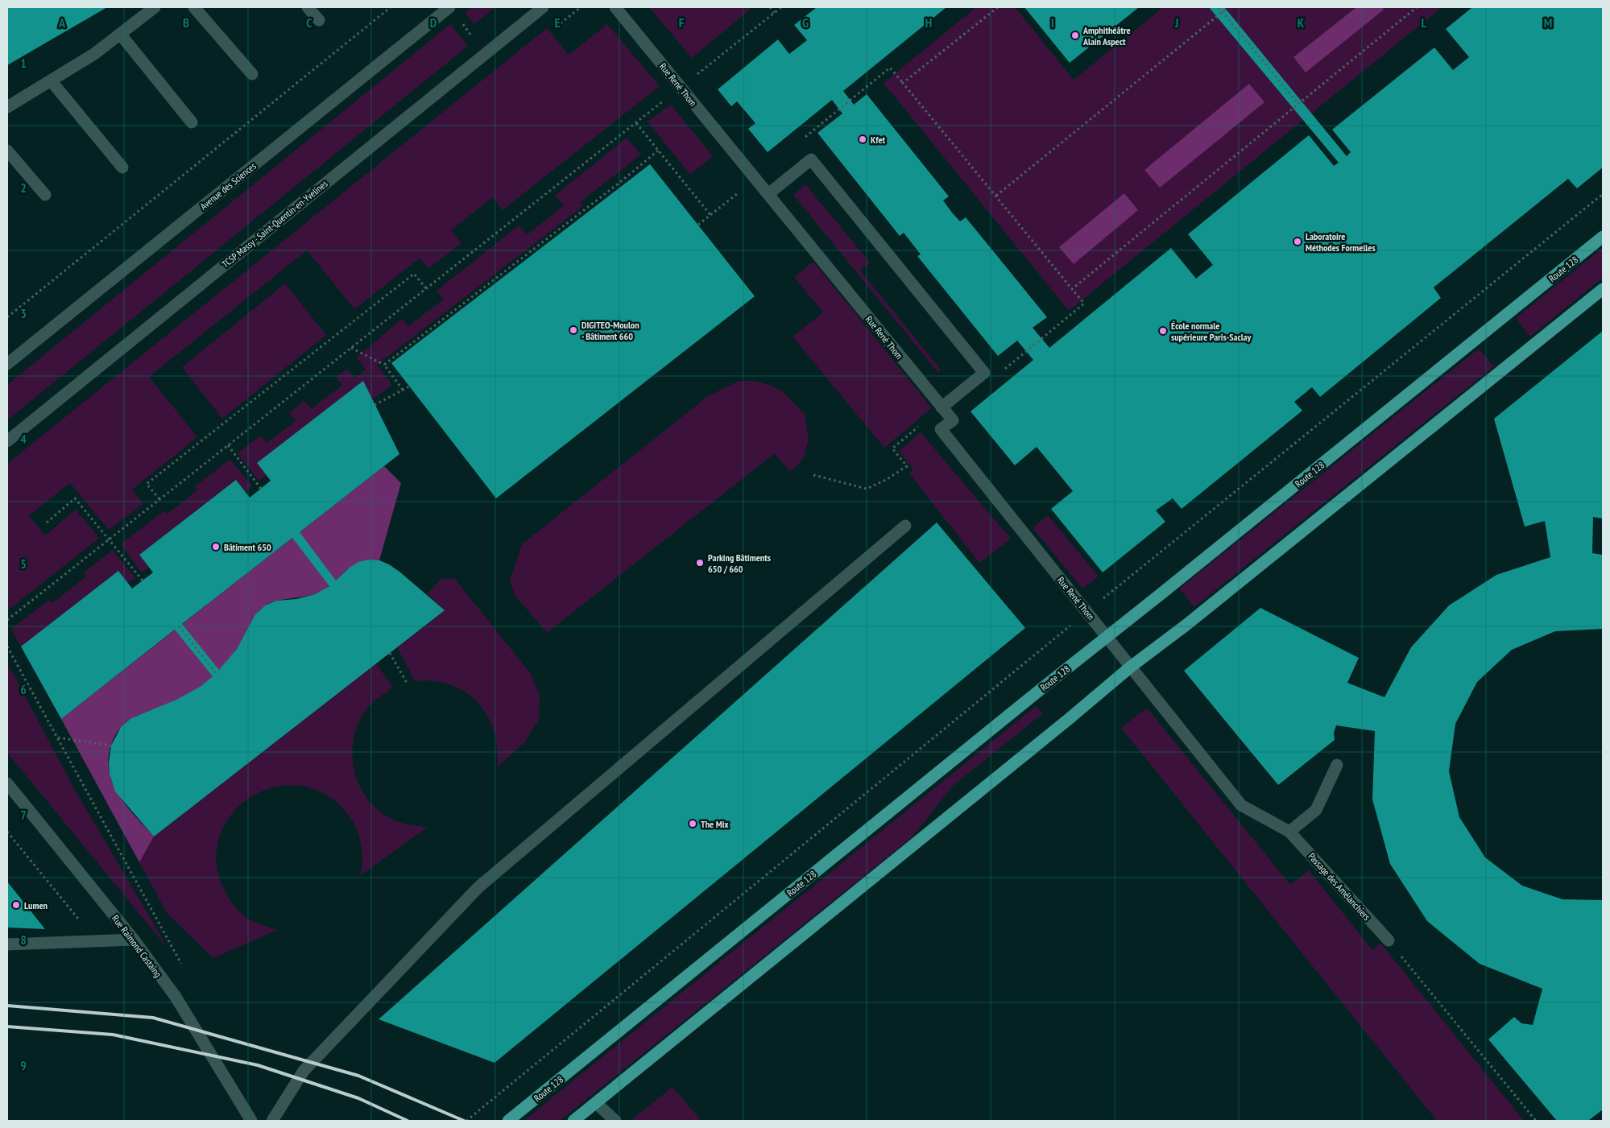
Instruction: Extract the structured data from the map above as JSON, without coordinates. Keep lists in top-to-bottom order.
{
  "streets": {
    "main road": ["Route 128"],
    "street": [
      "Rue René Thom",
      "Avenue des Sciences",
      "TCSP Massy - Saint-Quentin-en-Yvelines",
      "Passage des Amélanchiers",
      "Rue Raimond Castaing"
    ]
  },
  "crossings": [
    ["Rue René Thom", "Route 128"],
    ["Rue René Thom", "Passage des Amélanchiers"]
  ],
  "places": [
    "Amphithéâtre Alain Aspect",
    "Kfet",
    "Laboratoire Méthodes Formelles",
    "DIGITEO-Moulon - Bâtiment 660",
    "École normale supérieure Paris-Saclay",
    "Bâtiment 650",
    "Parking Bâtiments 650 / 660",
    "The Mix",
    "Lumen"
  ],
  "grid": {
    "columns": [
      "A",
      "B",
      "C",
      "D",
      "E",
      "F",
      "G",
      "H",
      "I",
      "J",
      "K",
      "L",
      "M"
    ],
    "rows": [
      "1",
      "2",
      "3",
      "4",
      "5",
      "6",
      "7",
      "8",
      "9"
    ]
  }
}
